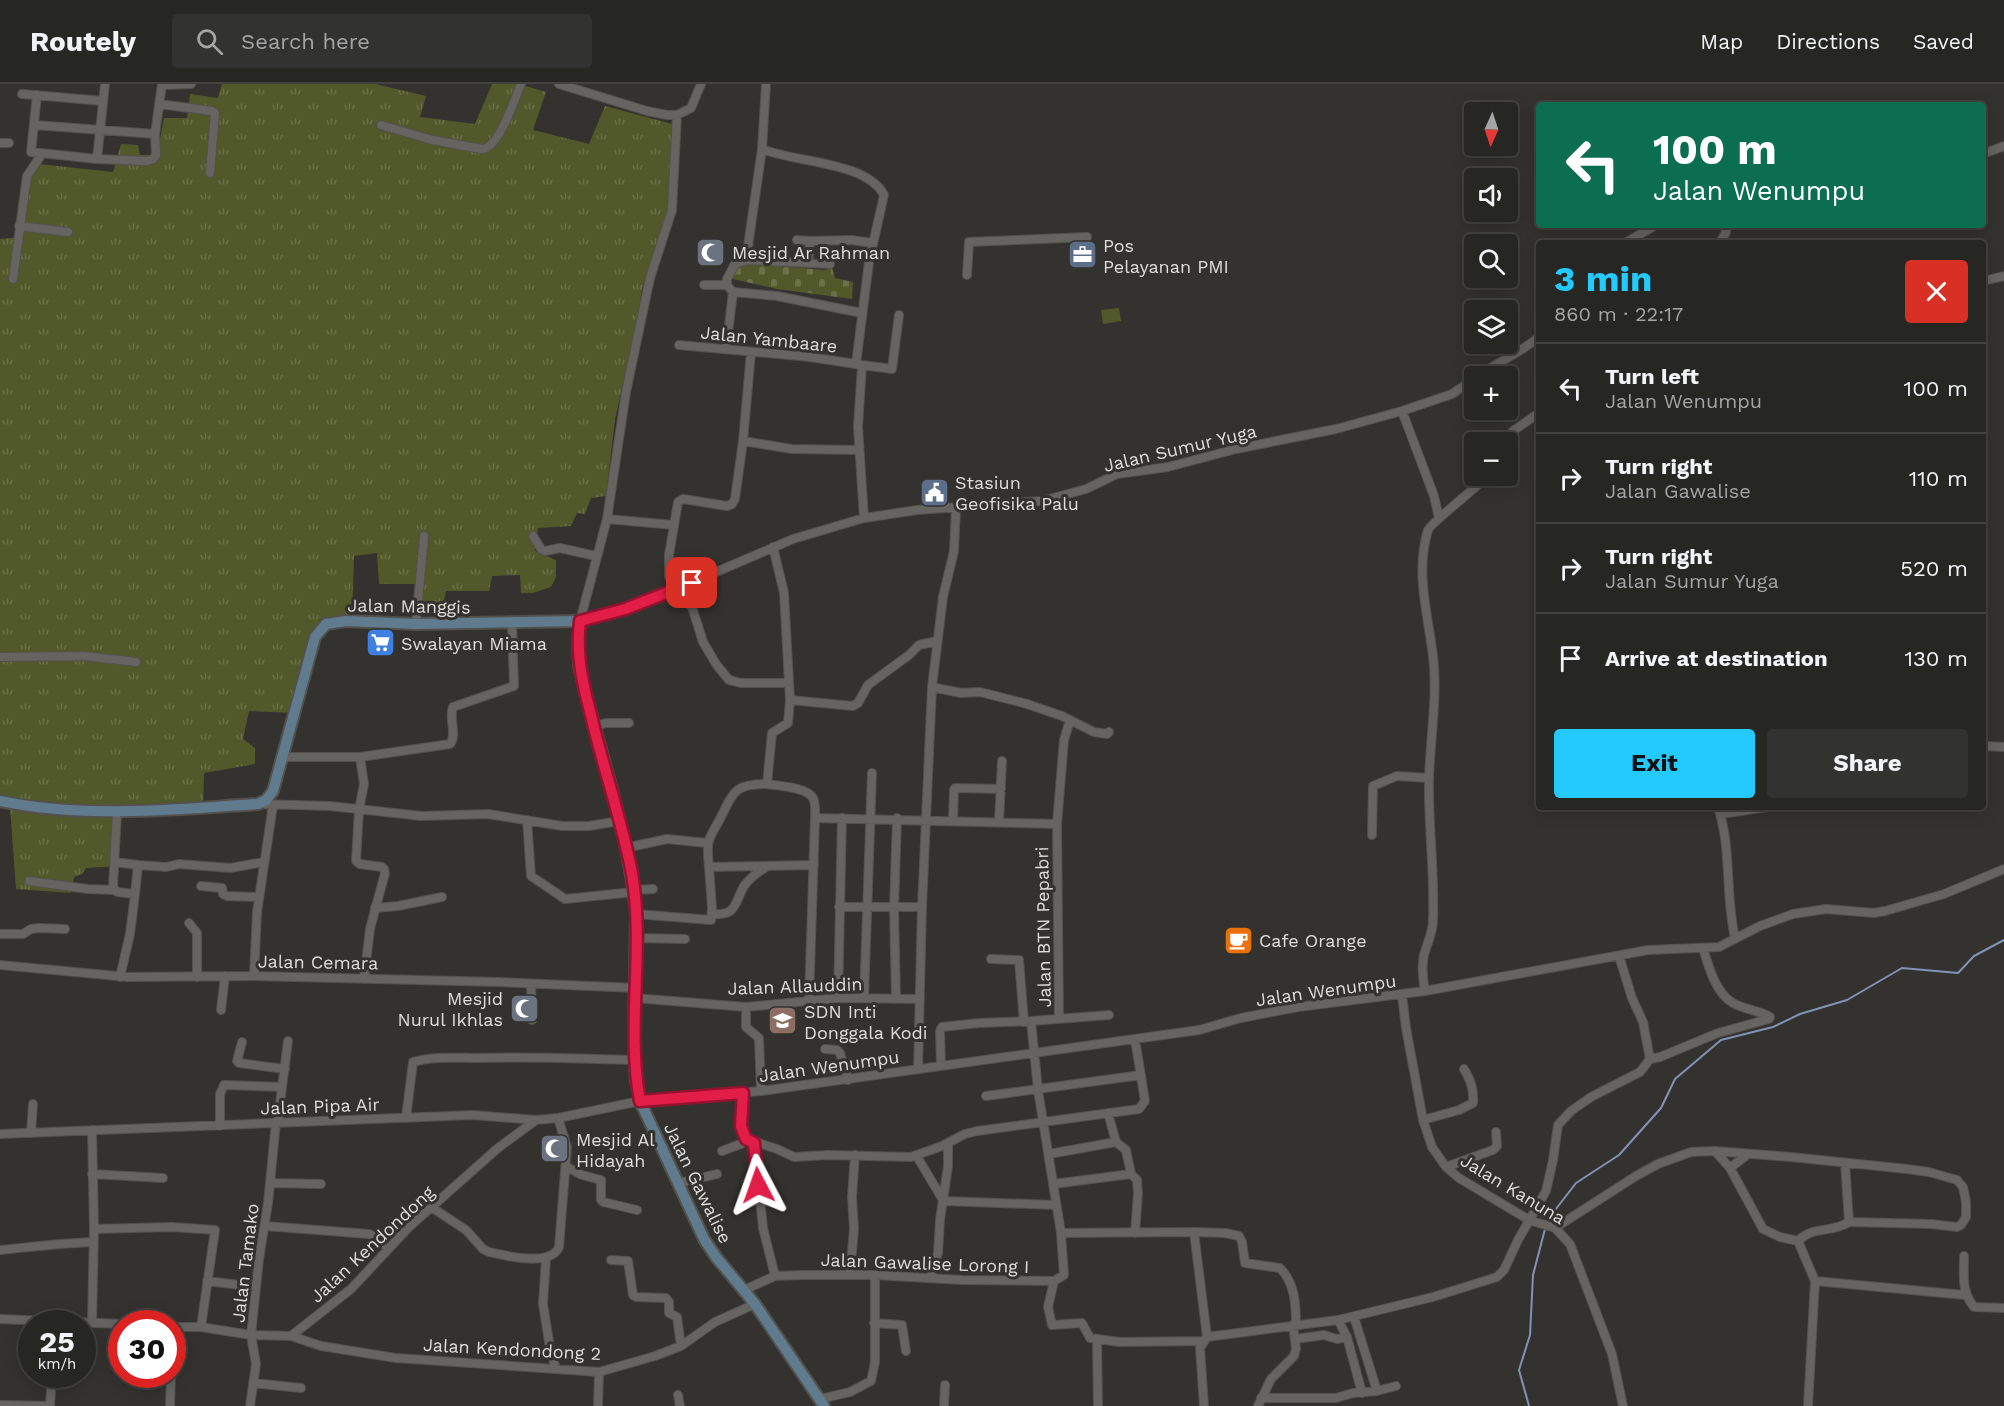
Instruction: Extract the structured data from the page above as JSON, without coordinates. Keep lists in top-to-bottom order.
{
  "streets": {
    "street": [
      "Jalan Yambaare",
      "Jalan Sumur Yuga",
      "Jalan Manggis",
      "Jalan BTN Pepabri",
      "Jalan Cemara",
      "Jalan Allauddin",
      "Jalan Wenumpu",
      "Jalan Pipa Air",
      "Jalan Gawalise",
      "Jalan Kanuna",
      "Jalan Kendondong",
      "Jalan Tamako",
      "Jalan Gawalise Lorong I",
      "Jalan Kendondong 2"
    ]
  },
  "crossings": [
    ["Jalan Sumur Yuga", "Jalan Manggis"],
    ["Jalan Sumur Yuga", "Jalan Gawalise"],
    ["Jalan Manggis", "Jalan Gawalise"],
    ["Jalan Cemara", "Jalan Allauddin"],
    ["Jalan Cemara", "Jalan Gawalise"],
    ["Jalan Allauddin", "Jalan Gawalise"],
    ["Jalan Wenumpu", "Jalan Pipa Air"],
    ["Jalan Wenumpu", "Jalan Gawalise"],
    ["Jalan Wenumpu", "Jalan Kanuna"],
    ["Jalan Pipa Air", "Jalan Gawalise"],
    ["Jalan Pipa Air", "Jalan Kendondong"],
    ["Jalan Pipa Air", "Jalan Tamako"],
    ["Jalan Gawalise", "Jalan Gawalise Lorong I"],
    ["Jalan Gawalise", "Jalan Kendondong 2"],
    ["Jalan Kendondong", "Jalan Kendondong 2"]
  ],
  "places": {
    "mosque": ["Mesjid Ar Rahman", "Mesjid Nurul Ikhlas", "Mesjid Al Hidayah"],
    "office": ["Pos Pelayanan PMI"],
    "public building": ["Stasiun Geofisika Palu"],
    "supermarket": ["Swalayan Miama"],
    "cafe": ["Cafe Orange"],
    "school or university": ["SDN Inti Donggala Kodi"]
  },
  "north": "bottom",
  "page": {
    "header": "Routely",
    "search": "Search here",
    "nav": ["Map", "Directions", "Saved"],
    "map_buttons": ["+", "−"],
    "turn": ["100 m", "Jalan Wenumpu"],
    "heading": ["3 min", "860 m · 22:17"],
    "list": [
      {
        "name": "Turn left",
        "note": "Jalan Wenumpu",
        "value": "100 m"
      },
      {
        "name": "Turn right",
        "note": "Jalan Gawalise",
        "value": "110 m"
      },
      {
        "name": "Turn right",
        "note": "Jalan Sumur Yuga",
        "value": "520 m"
      },
      {
        "name": "Arrive at destination",
        "value": "130 m"
      }
    ],
    "buttons": ["Exit", "Share"],
    "speed": "25 km/h",
    "limit": "30"
  }
}
